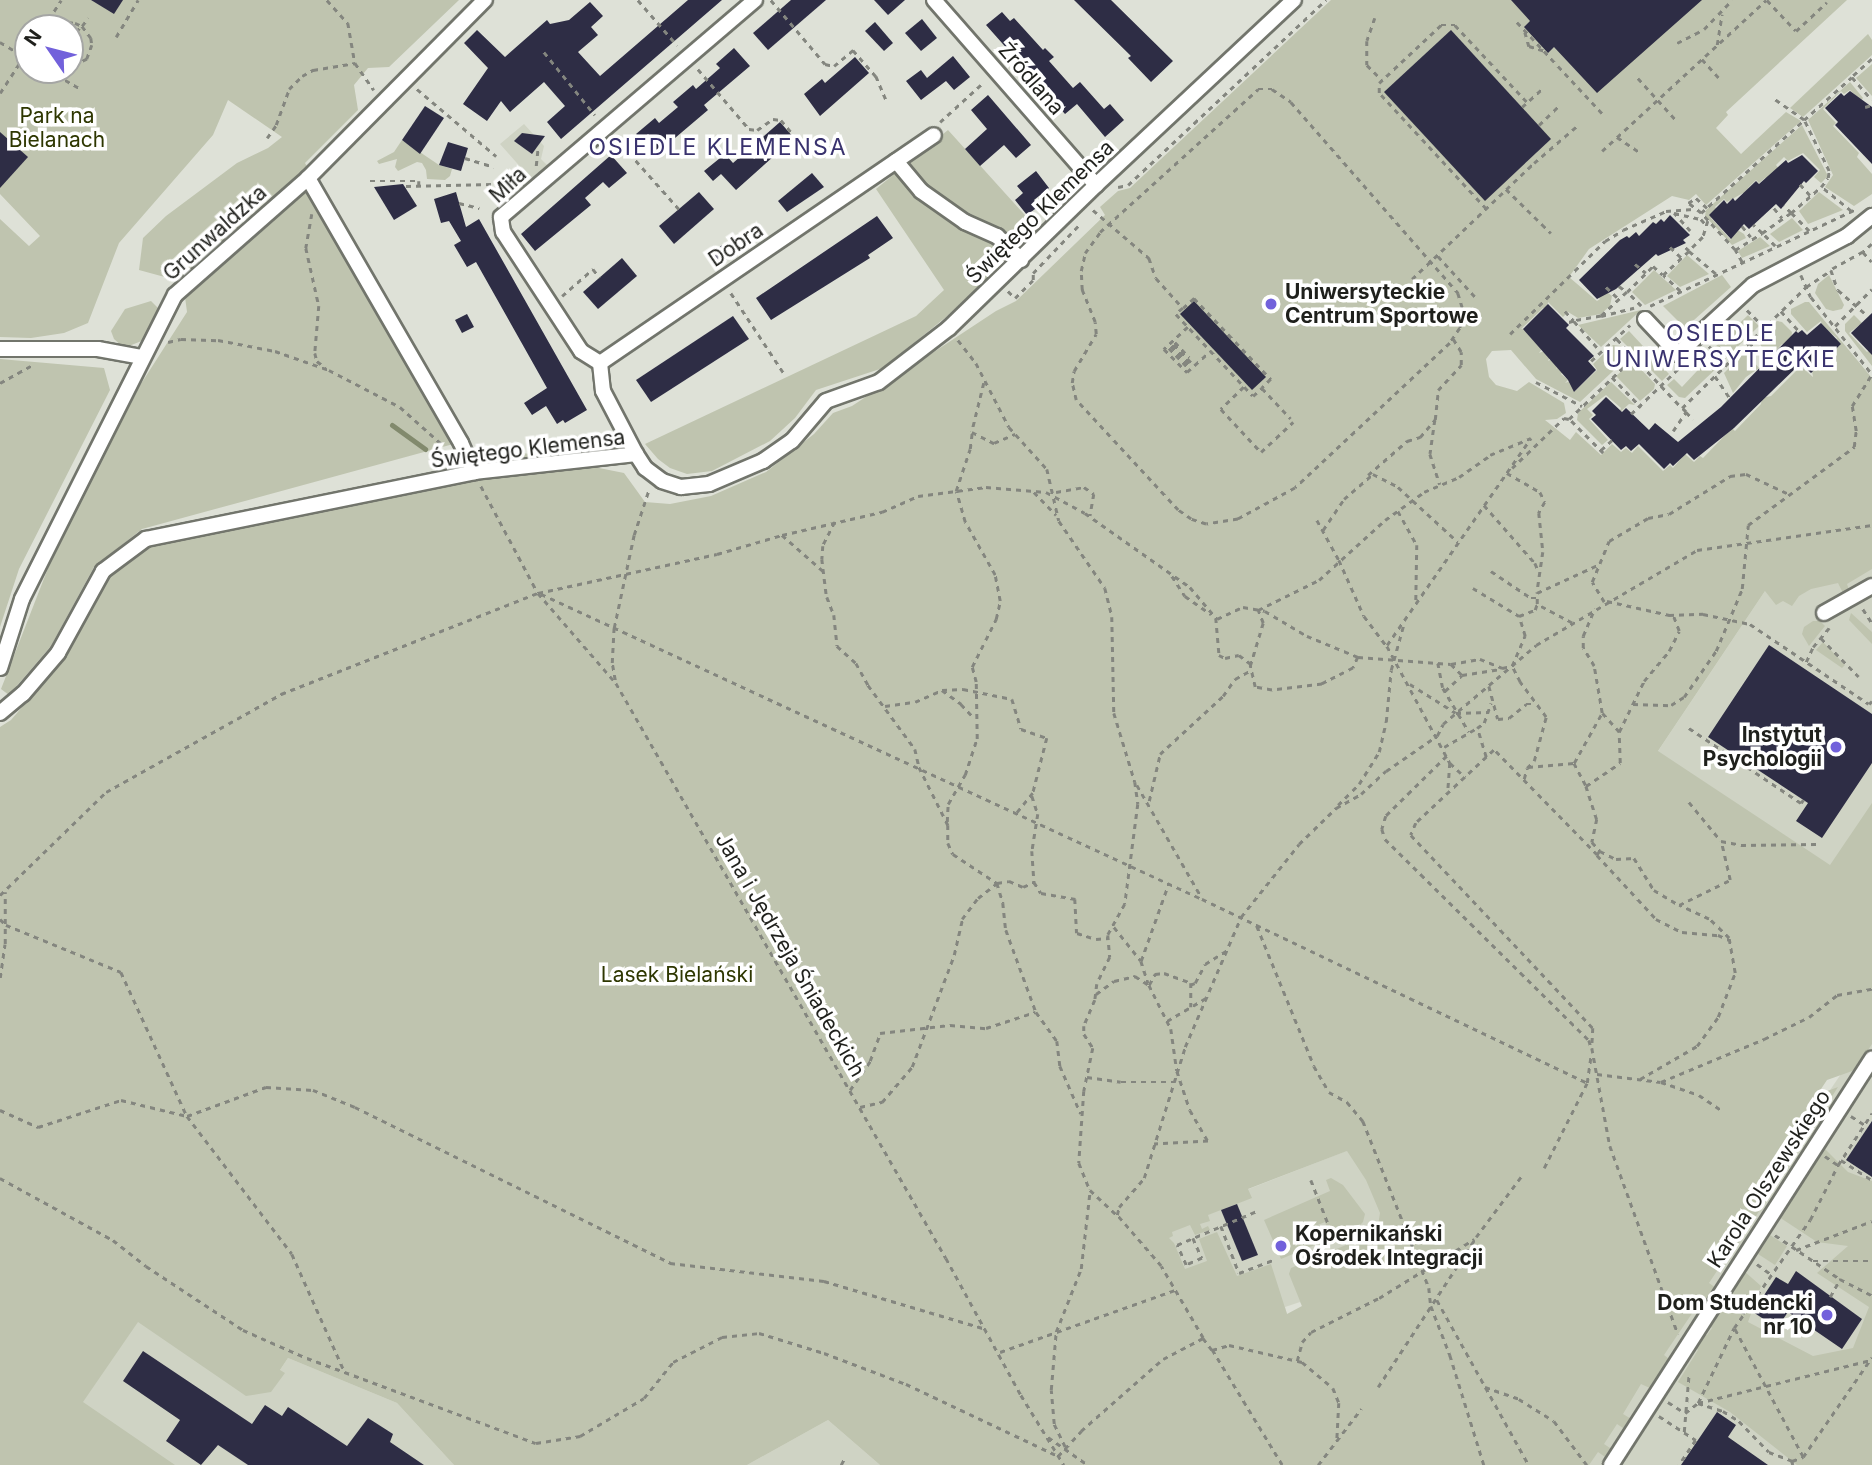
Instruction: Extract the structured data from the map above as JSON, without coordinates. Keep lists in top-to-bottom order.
{
  "streets": {
    "street": [
      "Źródlana",
      "Miła",
      "Świętego Klemensa",
      "Grunwaldzka",
      "Dobra",
      "Karola Olszewskiego"
    ],
    "path": ["Jana i Jędrzeja Śniadeckich"]
  },
  "crossings": [
    ["Źródlana", "Świętego Klemensa"],
    ["Miła", "Dobra"],
    ["Świętego Klemensa", "Jana i Jędrzeja Śniadeckich"]
  ],
  "districts": ["OSIEDLE KLEMENSA", "OSIEDLE UNIWERSYTECKIE"],
  "parks": ["Park na Bielanach", "Lasek Bielański"],
  "places": [
    "Uniwersyteckie Centrum Sportowe",
    "Instytut Psychologii",
    "Kopernikański Ośrodek Integracji",
    "Dom Studencki nr 10"
  ],
  "north": "top left"
}
